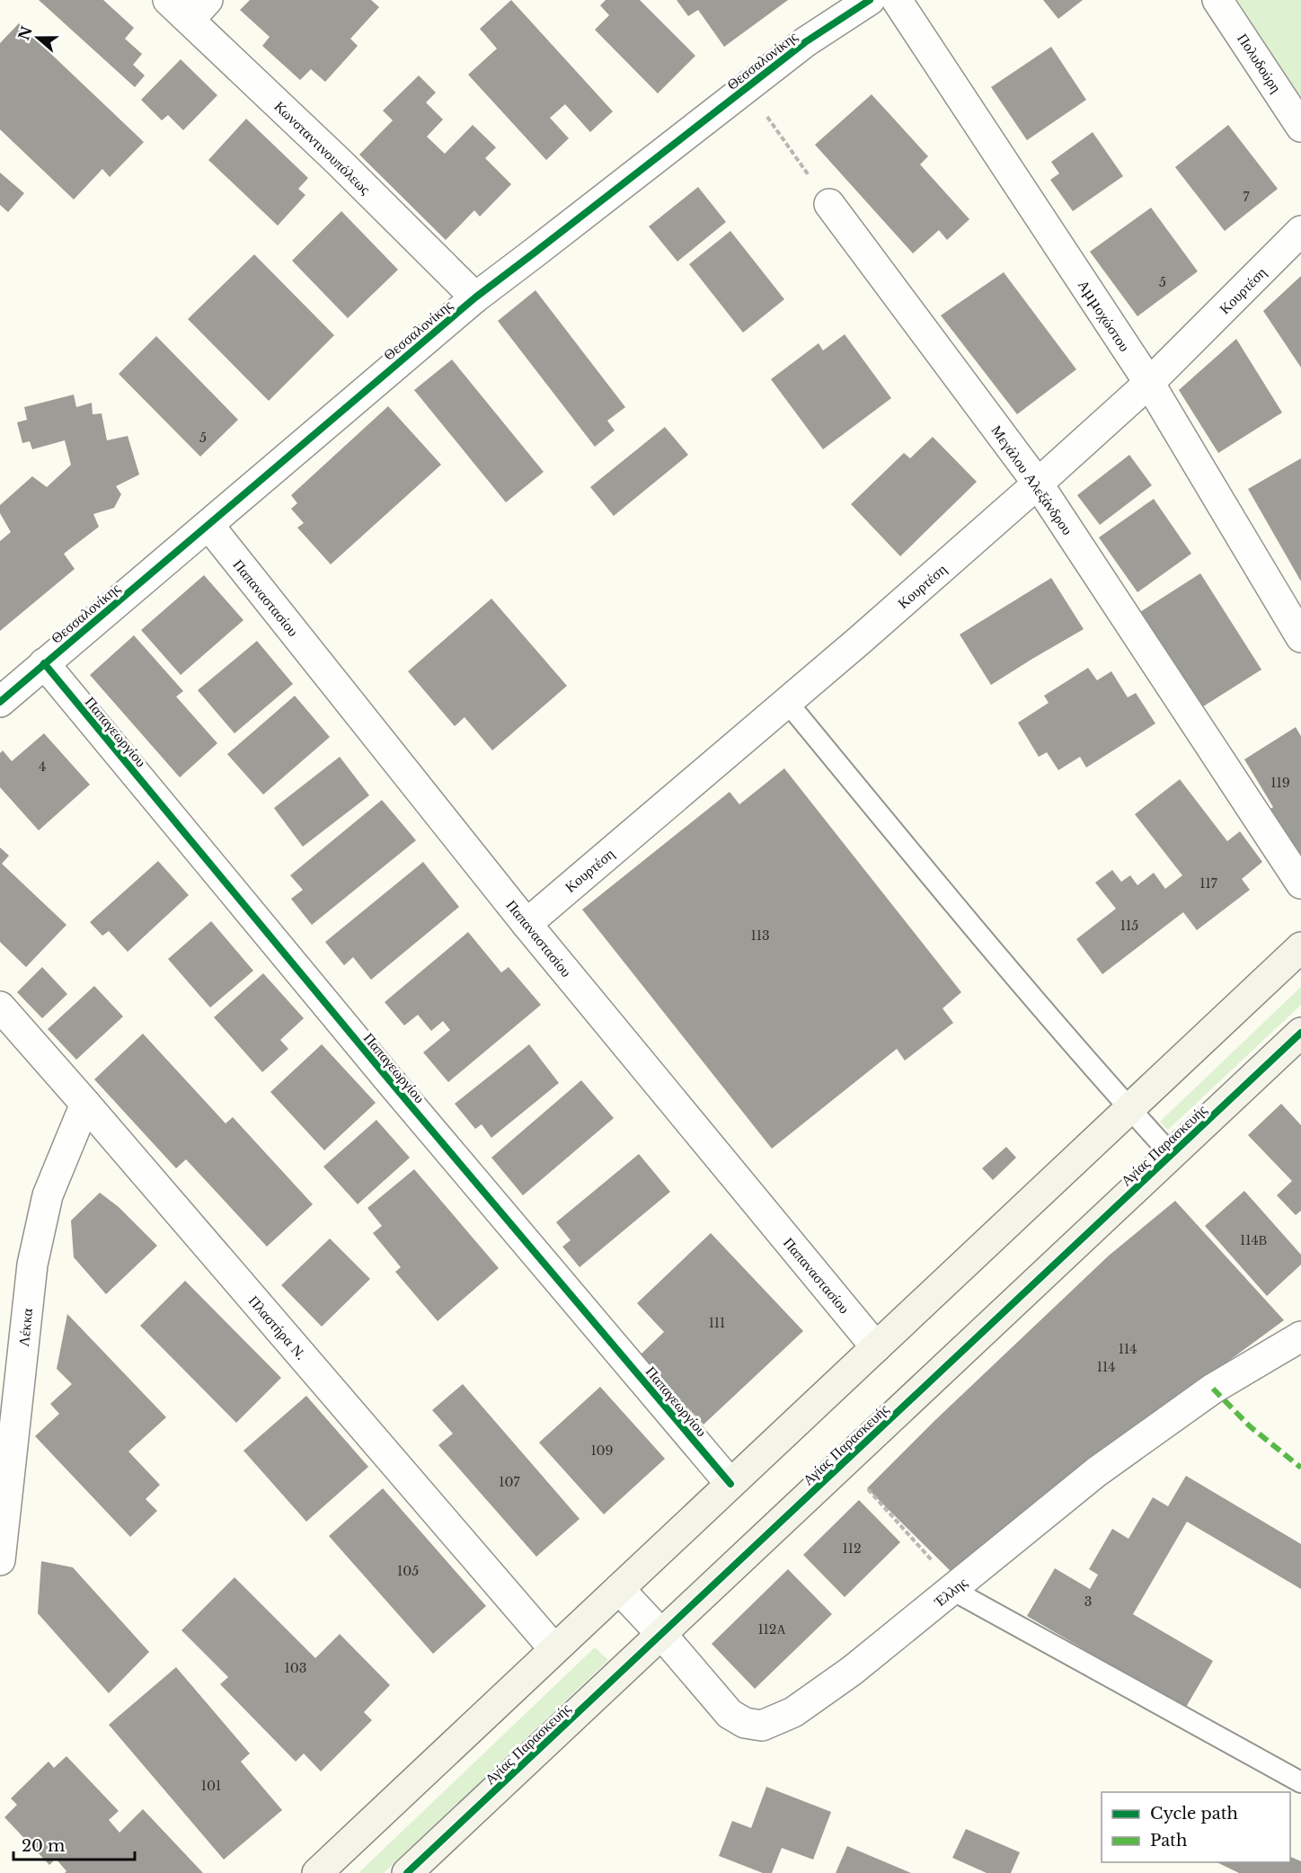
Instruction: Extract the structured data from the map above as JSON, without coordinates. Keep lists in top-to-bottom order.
{
  "streets": {
    "main road": ["Αγίας Παρασκευής"],
    "street": [
      "Θεσσαλονίκης",
      "Πολυδούρη",
      "Κωνσταντινουπόλεως",
      "Κουρτέση",
      "Αμμοχώστου",
      "Μεγάλου Αλεξάνδρου",
      "Παπαναστασίου",
      "Παπαγεωργίου",
      "Λέκκα",
      "Πλαστήρα Ν.",
      "Έλλης"
    ]
  },
  "crossings": [
    ["Θεσσαλονίκης", "Κωνσταντινουπόλεως"],
    ["Θεσσαλονίκης", "Παπαναστασίου"],
    ["Θεσσαλονίκης", "Παπαγεωργίου"],
    ["Κουρτέση", "Αμμοχώστου"],
    ["Κουρτέση", "Μεγάλου Αλεξάνδρου"],
    ["Κουρτέση", "Παπαναστασίου"],
    ["Αγίας Παρασκευής", "Έλλης"],
    ["Λέκκα", "Πλαστήρα Ν."]
  ],
  "house_numbers": [
    "7",
    "5",
    "5",
    "4",
    "119",
    "117",
    "115",
    "113",
    "114Β",
    "111",
    "114",
    "114",
    "109",
    "107",
    "112",
    "105",
    "3",
    "112Α",
    "103",
    "101"
  ],
  "legend": ["Cycle path", "Path"],
  "scale_bar": "20 m",
  "north": "left"
}
